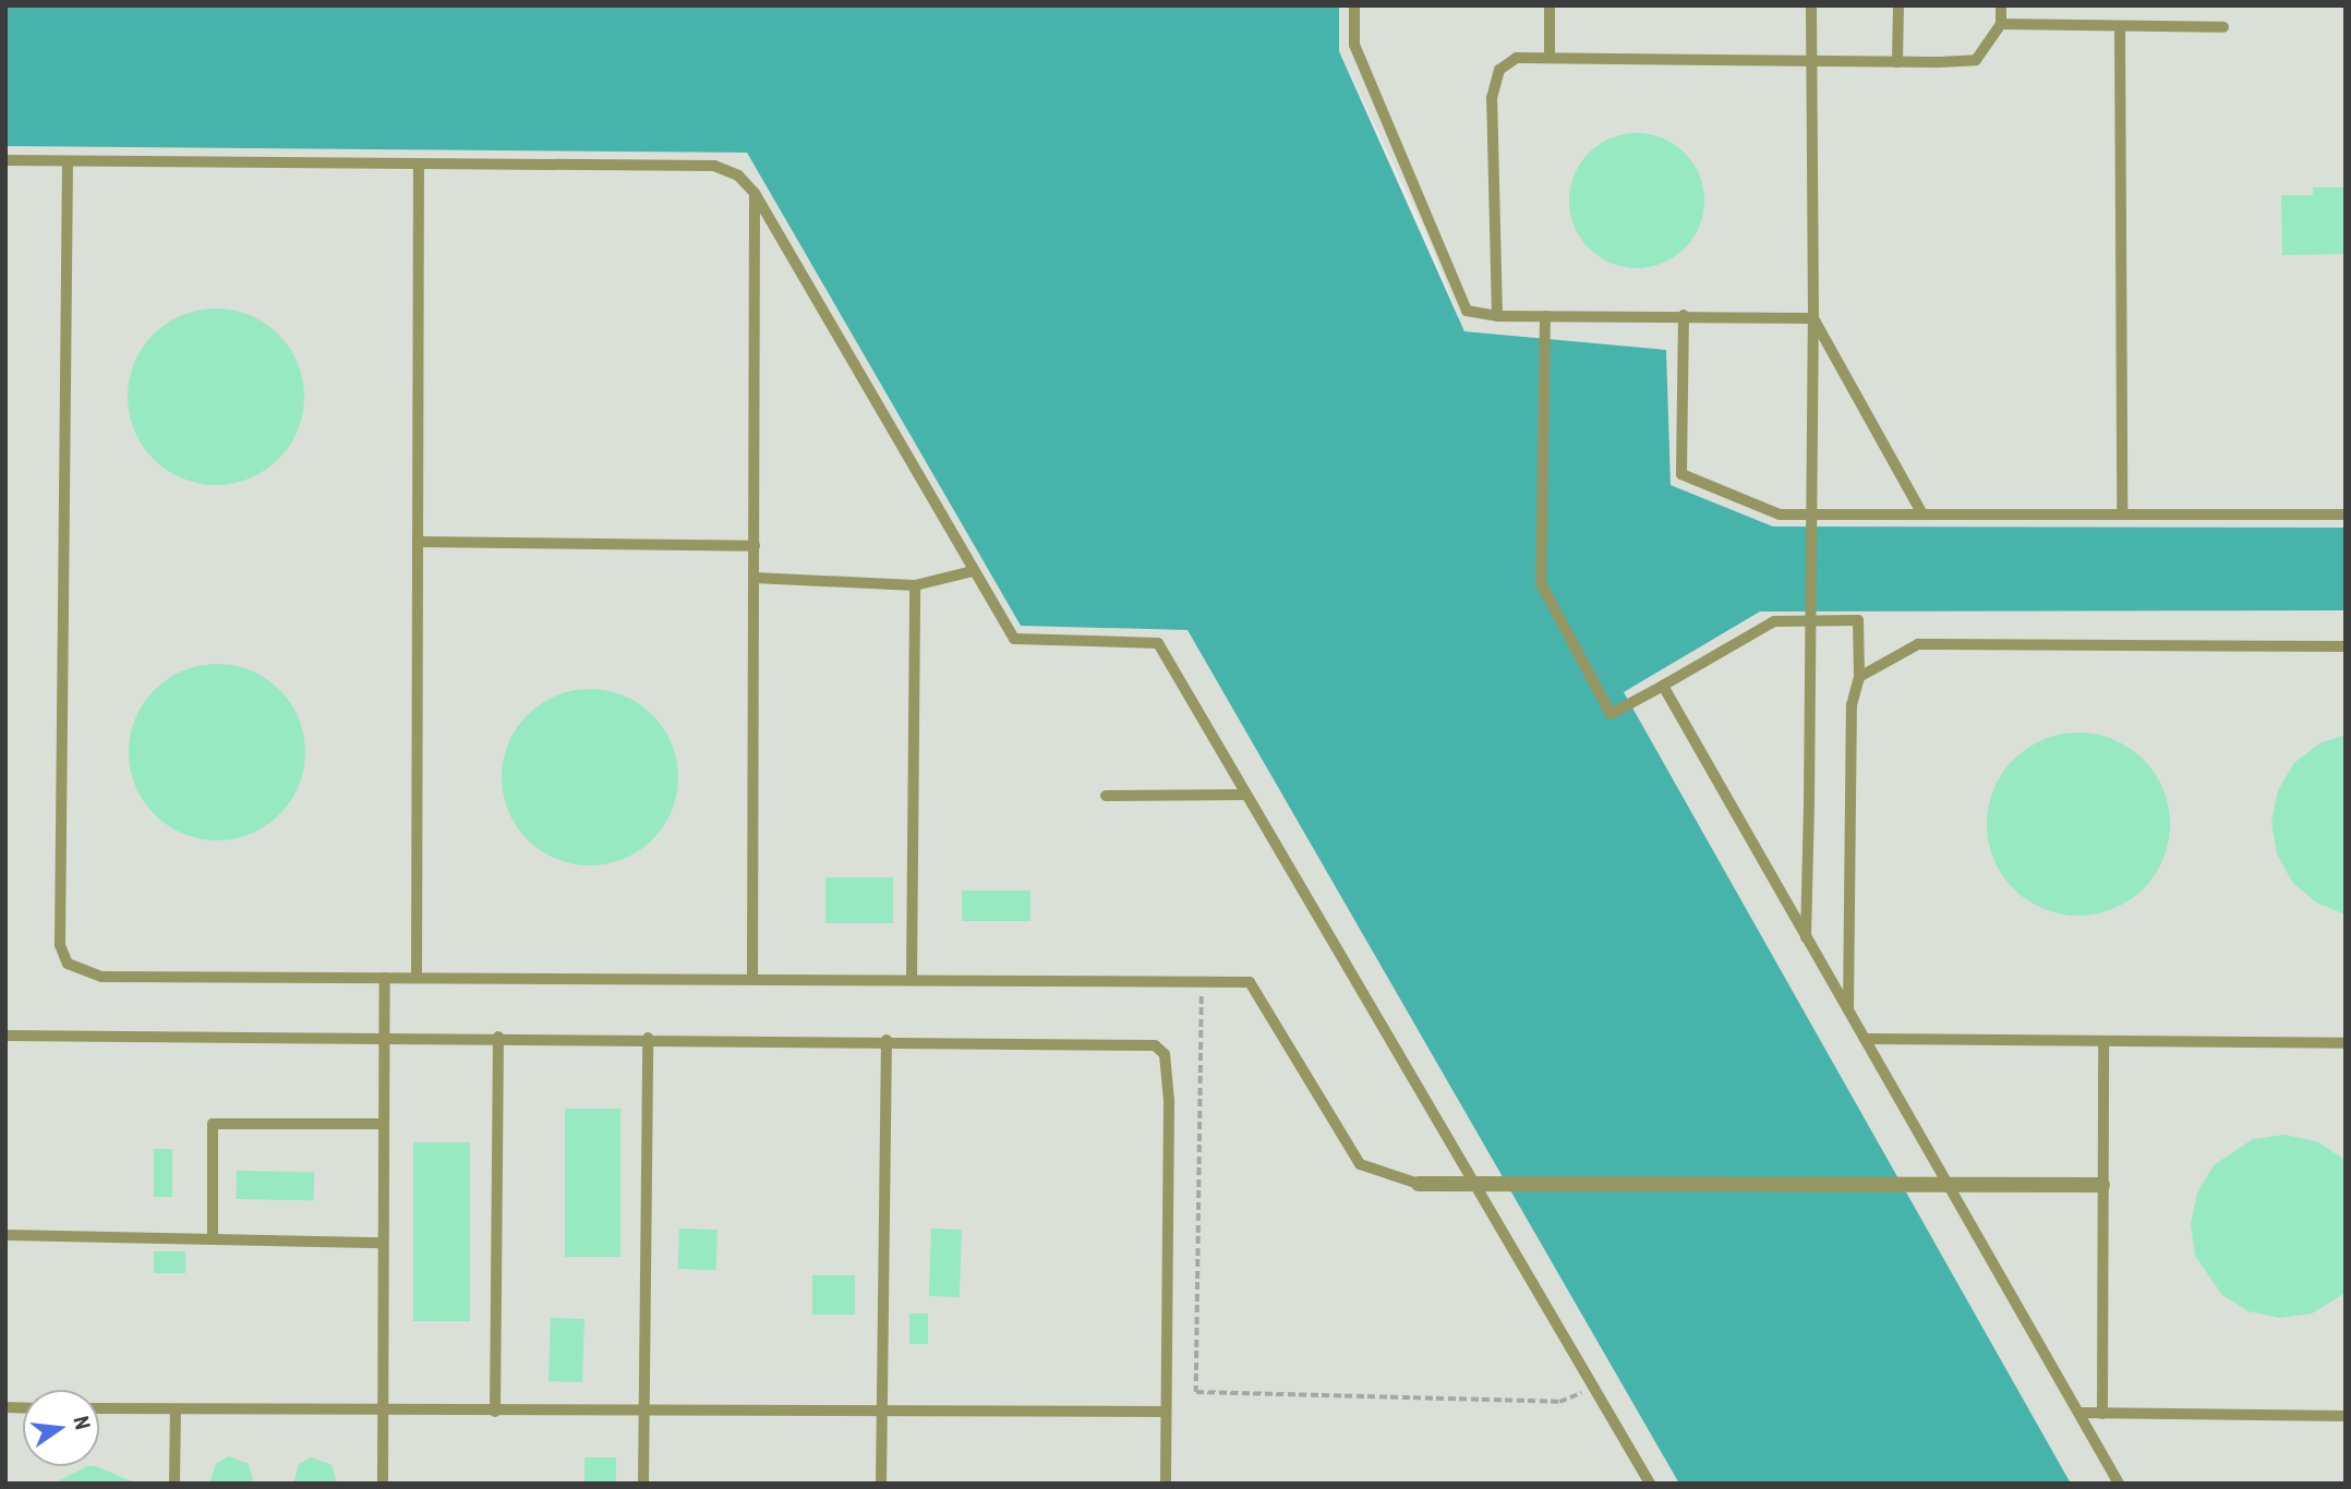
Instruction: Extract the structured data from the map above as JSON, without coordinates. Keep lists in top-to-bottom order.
{
  "north": "right"
}
